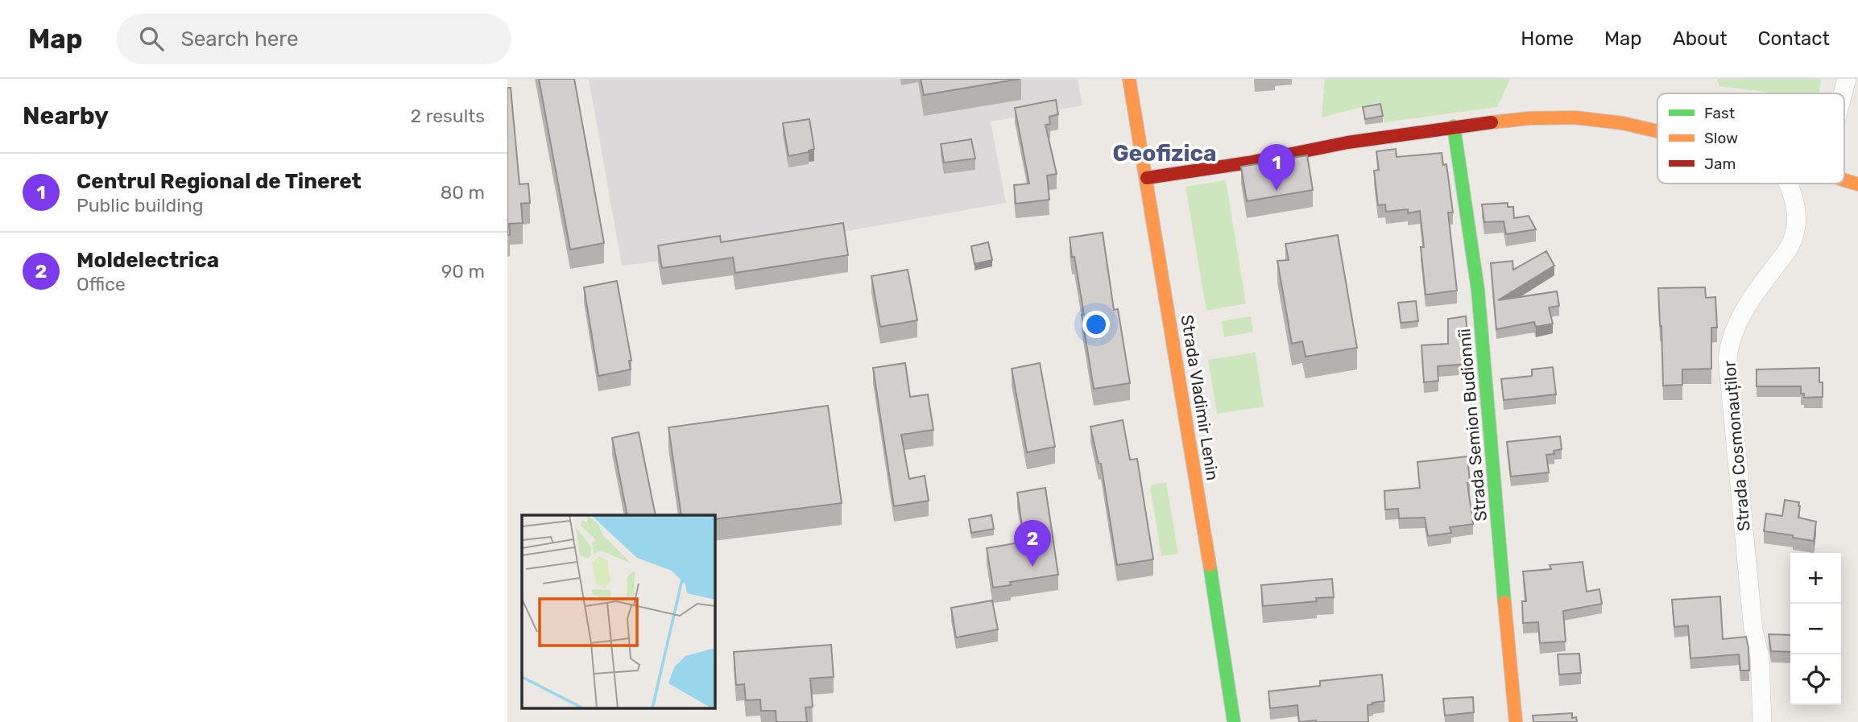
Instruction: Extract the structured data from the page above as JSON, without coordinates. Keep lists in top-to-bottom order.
{
  "streets": {
    "street": ["Strada Vladimir Lenin", "Strada Semion Budionnîi", "Strada Cosmonauților"]
  },
  "districts": ["Geofizica"],
  "legend": ["Fast", "Slow", "Jam"],
  "page": {
    "header": "Map",
    "search": "Search here",
    "nav": [
      "Home",
      "Map",
      "About",
      "Contact"
    ],
    "heading": ["Nearby", "2 results"],
    "pins": ["1", "2"],
    "list": [
      {
        "mark": "1",
        "name": "Centrul Regional de Tineret",
        "note": "Public building",
        "value": "80 m"
      },
      {
        "mark": "2",
        "name": "Moldelectrica",
        "note": "Office",
        "value": "90 m"
      }
    ],
    "map_buttons": ["+", "−"]
  }
}
